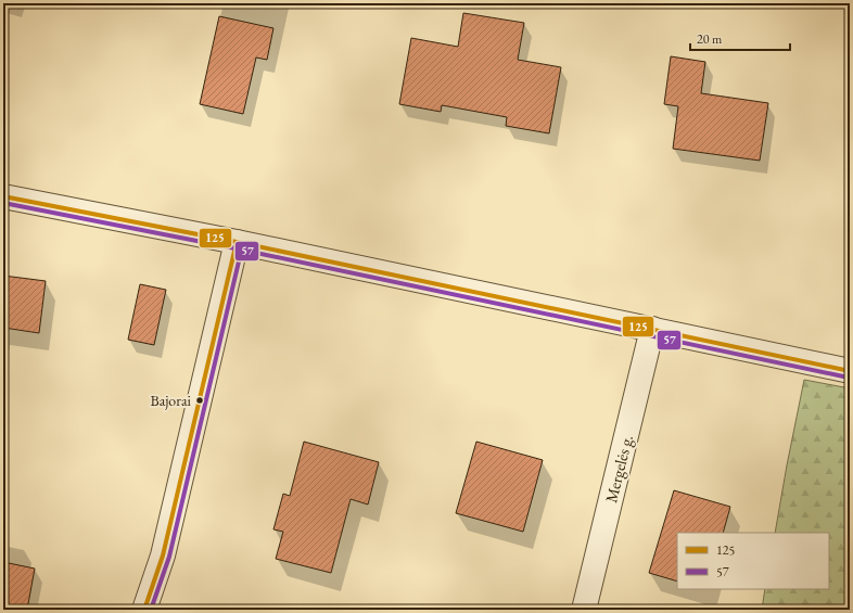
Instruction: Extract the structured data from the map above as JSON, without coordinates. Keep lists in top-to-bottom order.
{
  "streets": {
    "street": ["Mergelės g."]
  },
  "places": ["Bajorai"],
  "lines": ["transit line 125", "transit line 57"],
  "legend": ["125", "57"],
  "scale_bar": "20 m"
}
